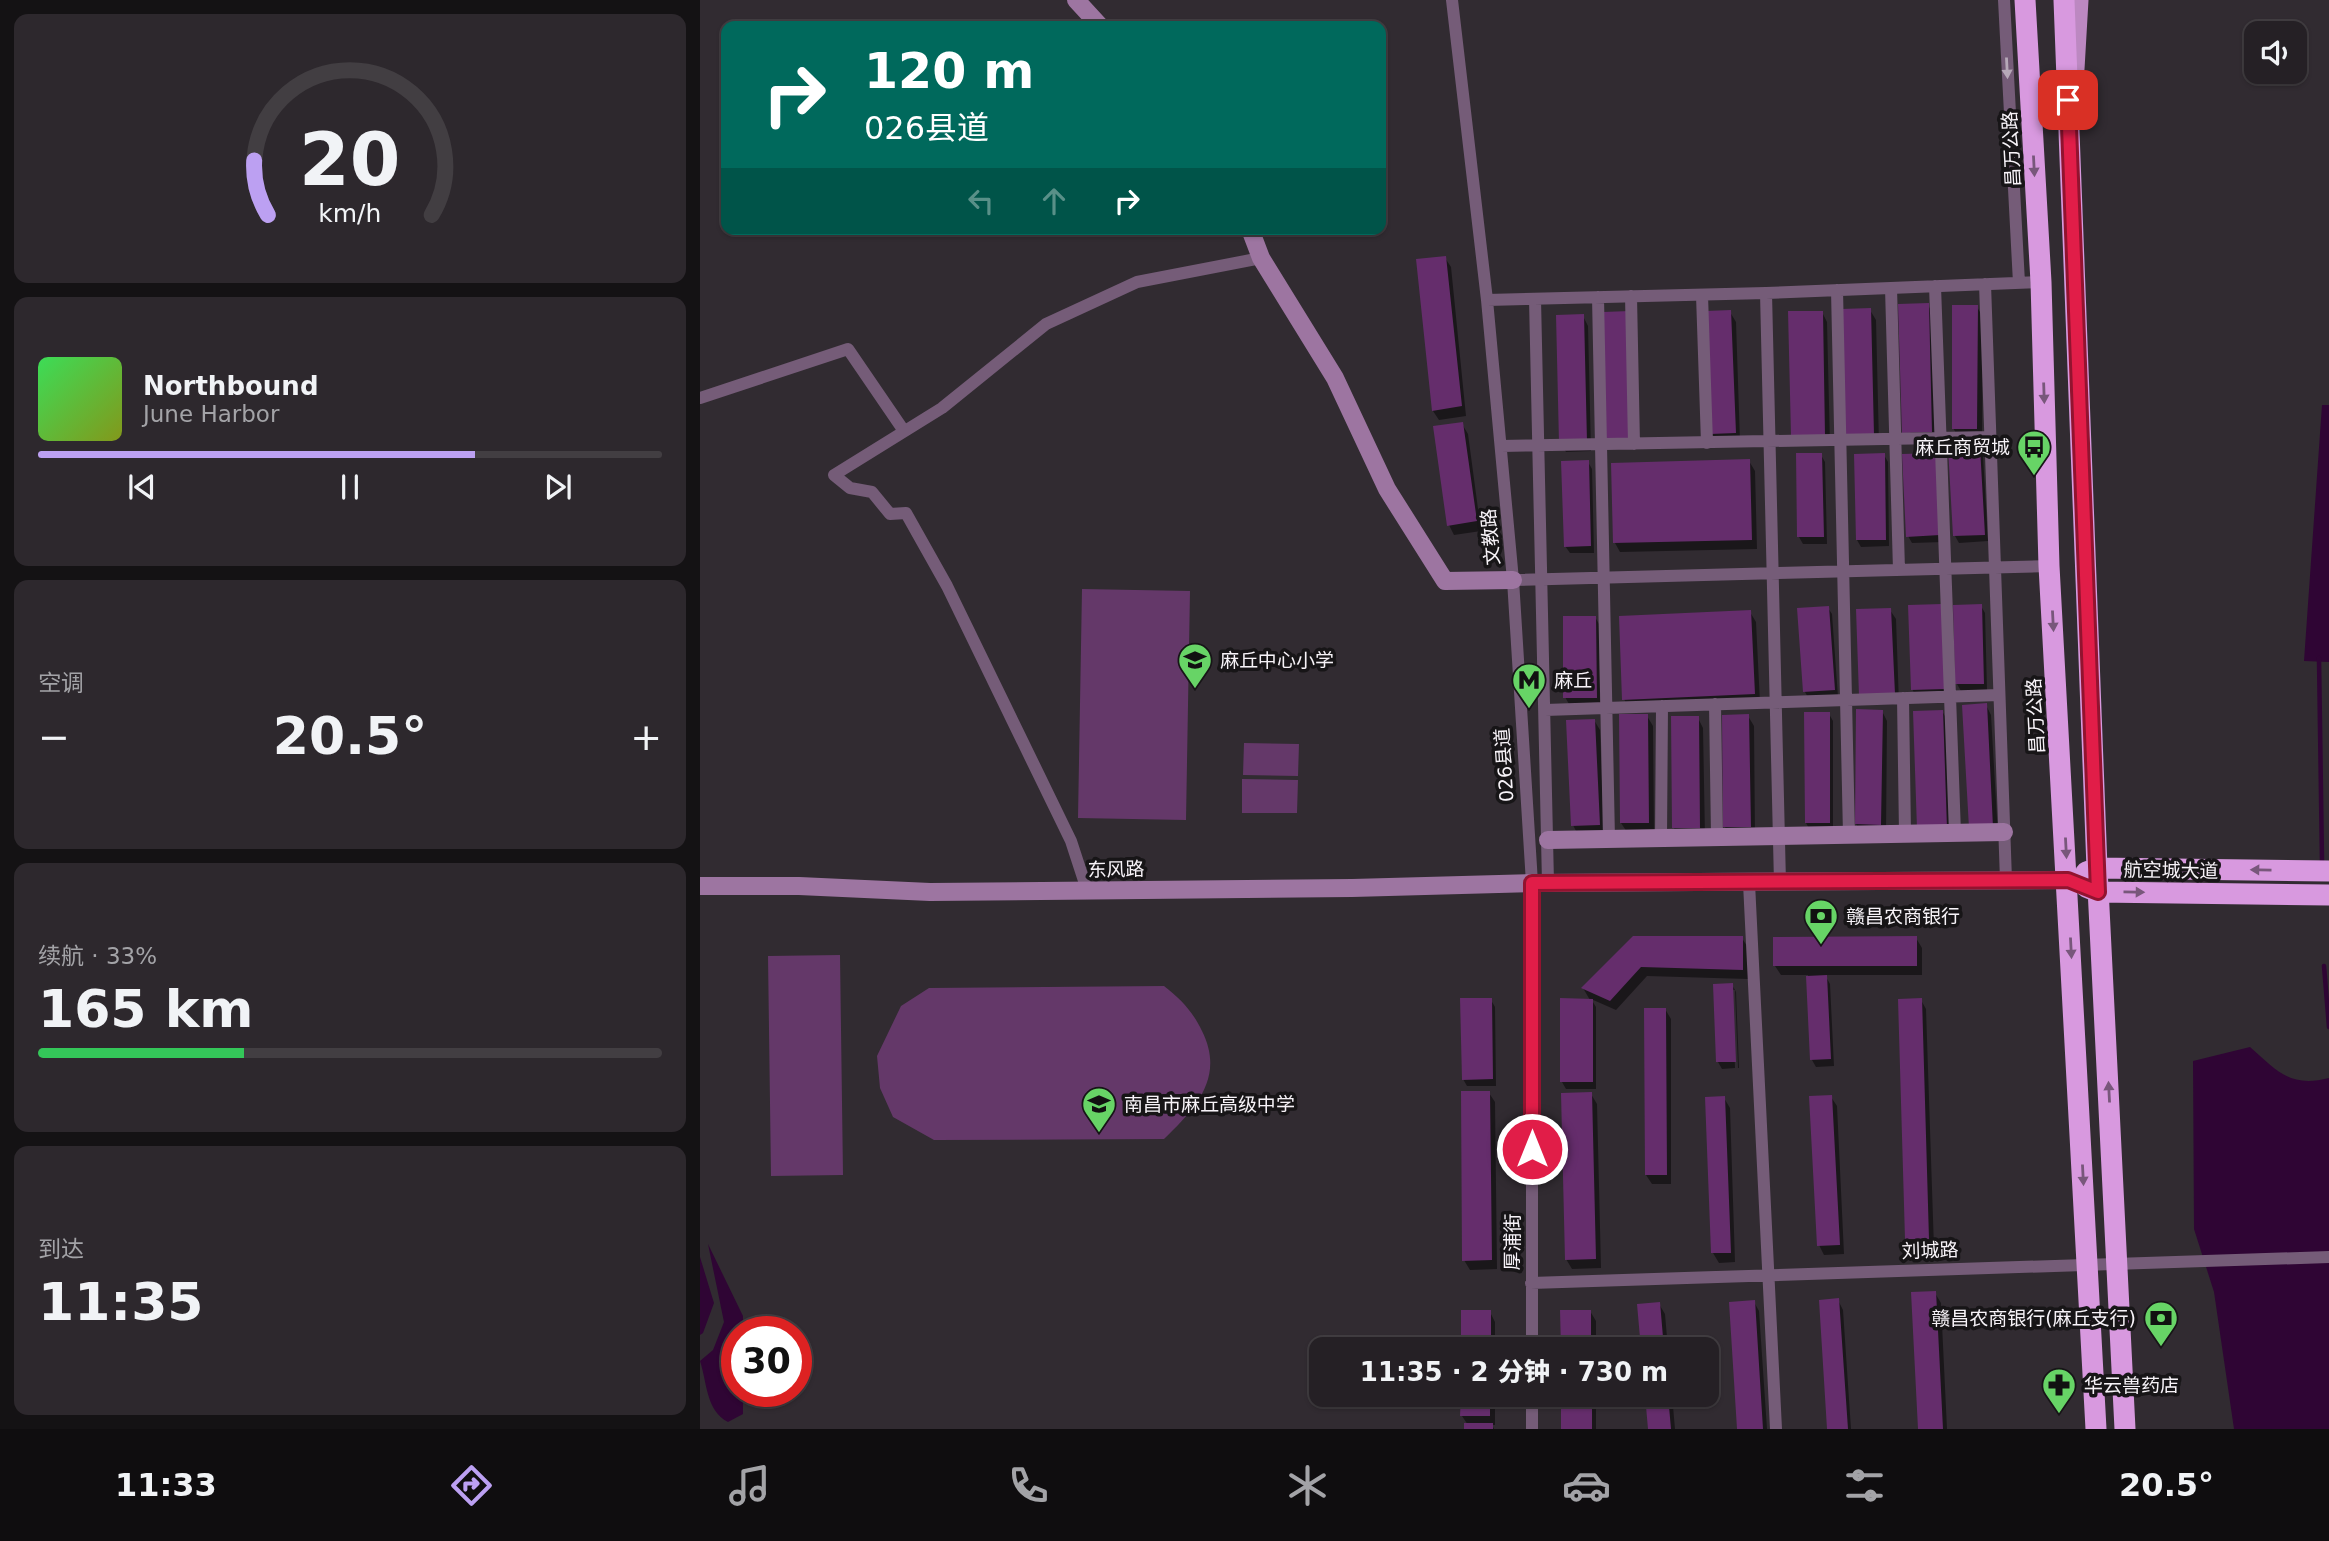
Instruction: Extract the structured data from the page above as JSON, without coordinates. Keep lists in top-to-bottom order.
{
  "streets": {
    "highway": ["昌万公路", "航空城大道"],
    "main road": ["东风路"],
    "street": [
      "文教路",
      "026县道",
      "厚浦街",
      "刘城路"
    ]
  },
  "crossings": [
    ["昌万公路", "文教路"],
    ["昌万公路", "航空城大道"],
    ["昌万公路", "刘城路"],
    ["文教路", "026县道"],
    ["026县道", "东风路"],
    ["026县道", "厚浦街"],
    ["东风路", "厚浦街"],
    ["厚浦街", "刘城路"]
  ],
  "places": {
    "bus stop": ["麻丘商贸城"],
    "school or university": ["麻丘中心小学", "南昌市麻丘高级中学"],
    "metro station": ["麻丘"],
    "bank": ["赣昌农商银行", "赣昌农商银行(麻丘支行)"],
    "pharmacy": ["华云兽药店"]
  },
  "page": {
    "turn": ["120 m", "026县道"],
    "song": ["Northbound", "June Harbor"],
    "tile": [
      "空调",
      ["续航 · 33%", "165 km"],
      ["到达", "11:35"]
    ],
    "heat": ["−", "20.5°", "+"],
    "limit": "30",
    "trip": "11:35 · 2 分钟 · 730 m",
    "tabs": ["11:33", "20.5°"],
    "gauge": ["20", "km/h"]
  }
}
